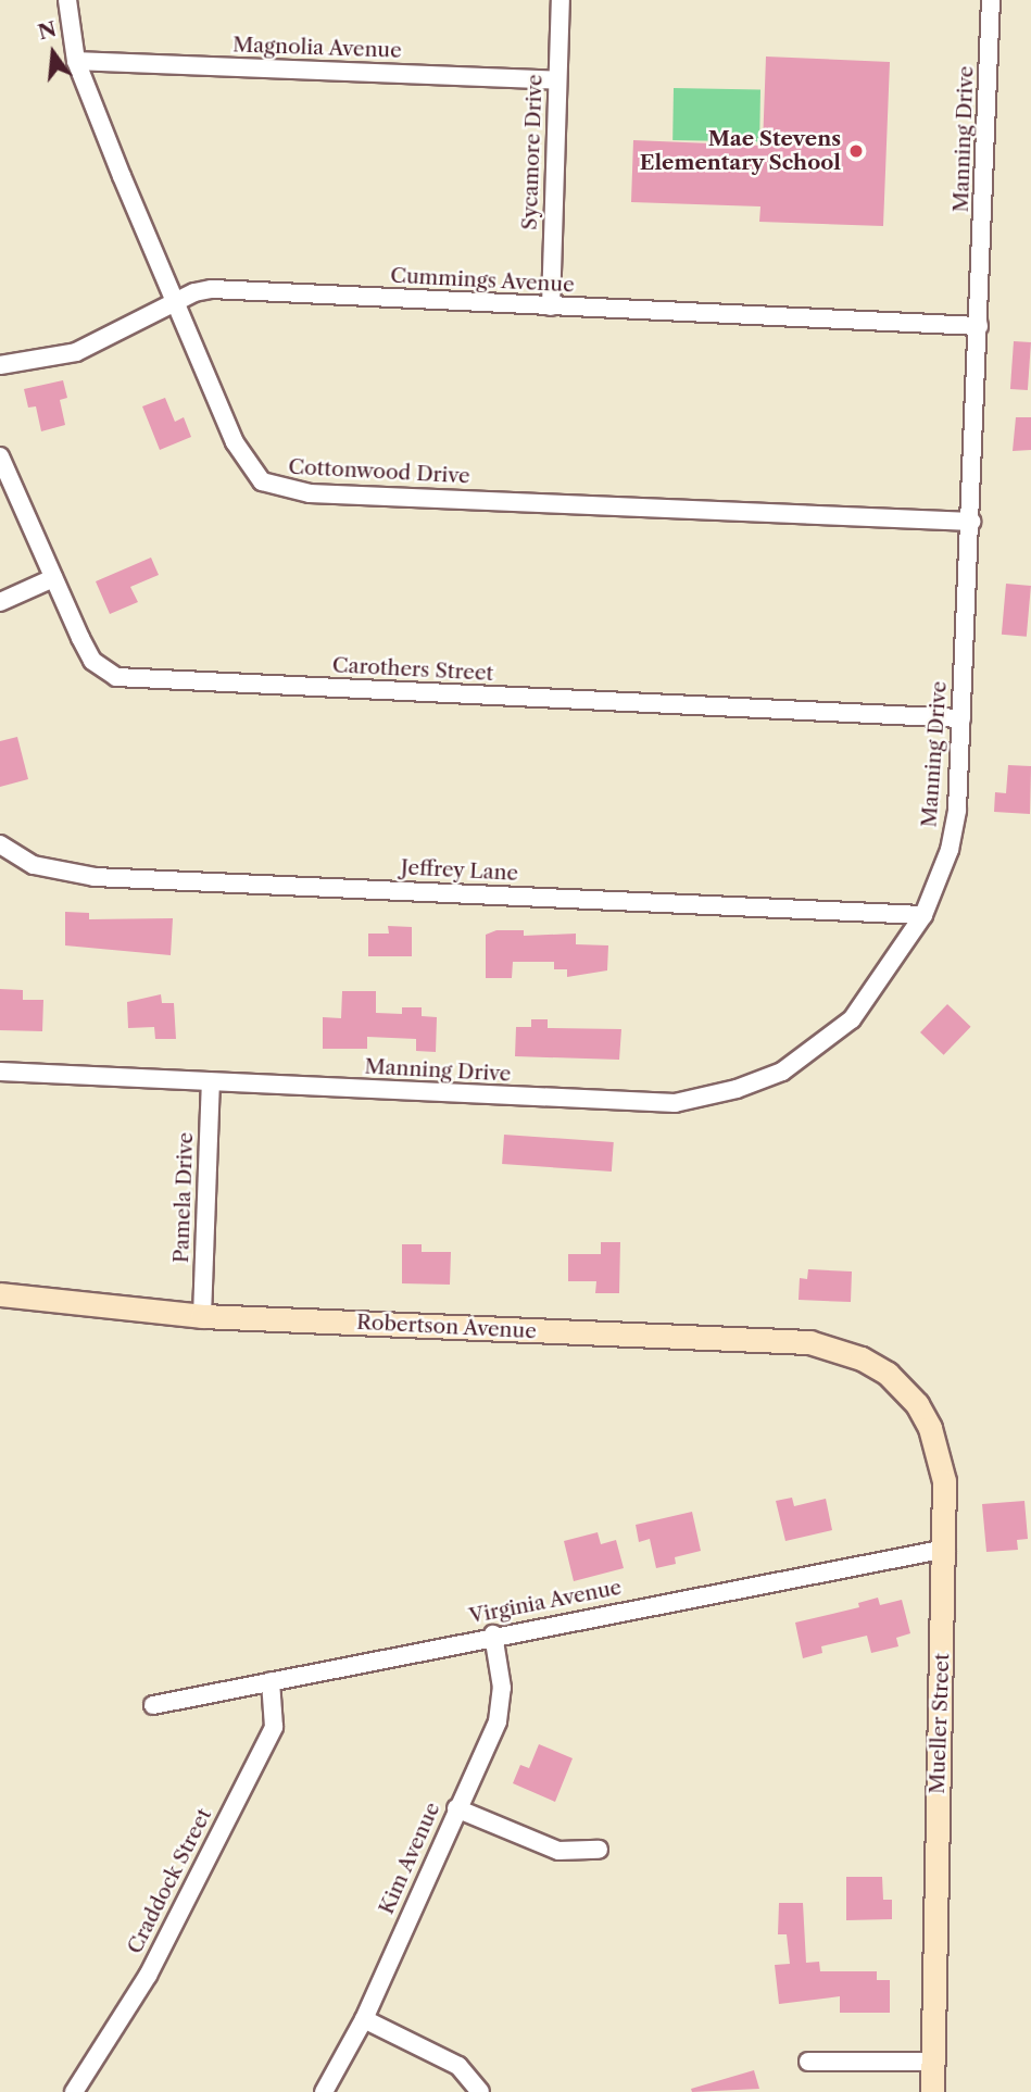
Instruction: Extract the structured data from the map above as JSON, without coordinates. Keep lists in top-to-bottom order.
{
  "streets": {
    "street": [
      "Magnolia Avenue",
      "Manning Drive",
      "Sycamore Drive",
      "Cummings Avenue",
      "Cottonwood Drive",
      "Carothers Street",
      "Jeffrey Lane",
      "Pamela Drive",
      "Robertson Avenue",
      "Virginia Avenue",
      "Mueller Street",
      "Kim Avenue",
      "Craddock Street"
    ]
  },
  "crossings": [
    ["Magnolia Avenue", "Sycamore Drive"],
    ["Magnolia Avenue", "Cottonwood Drive"],
    ["Manning Drive", "Cummings Avenue"],
    ["Manning Drive", "Cottonwood Drive"],
    ["Manning Drive", "Carothers Street"],
    ["Manning Drive", "Jeffrey Lane"],
    ["Manning Drive", "Pamela Drive"],
    ["Sycamore Drive", "Cummings Avenue"],
    ["Cummings Avenue", "Cottonwood Drive"],
    ["Pamela Drive", "Robertson Avenue"],
    ["Robertson Avenue", "Mueller Street"],
    ["Virginia Avenue", "Mueller Street"],
    ["Virginia Avenue", "Kim Avenue"],
    ["Virginia Avenue", "Craddock Street"]
  ],
  "places": ["Mae Stevens Elementary School"],
  "north": "top"
}
